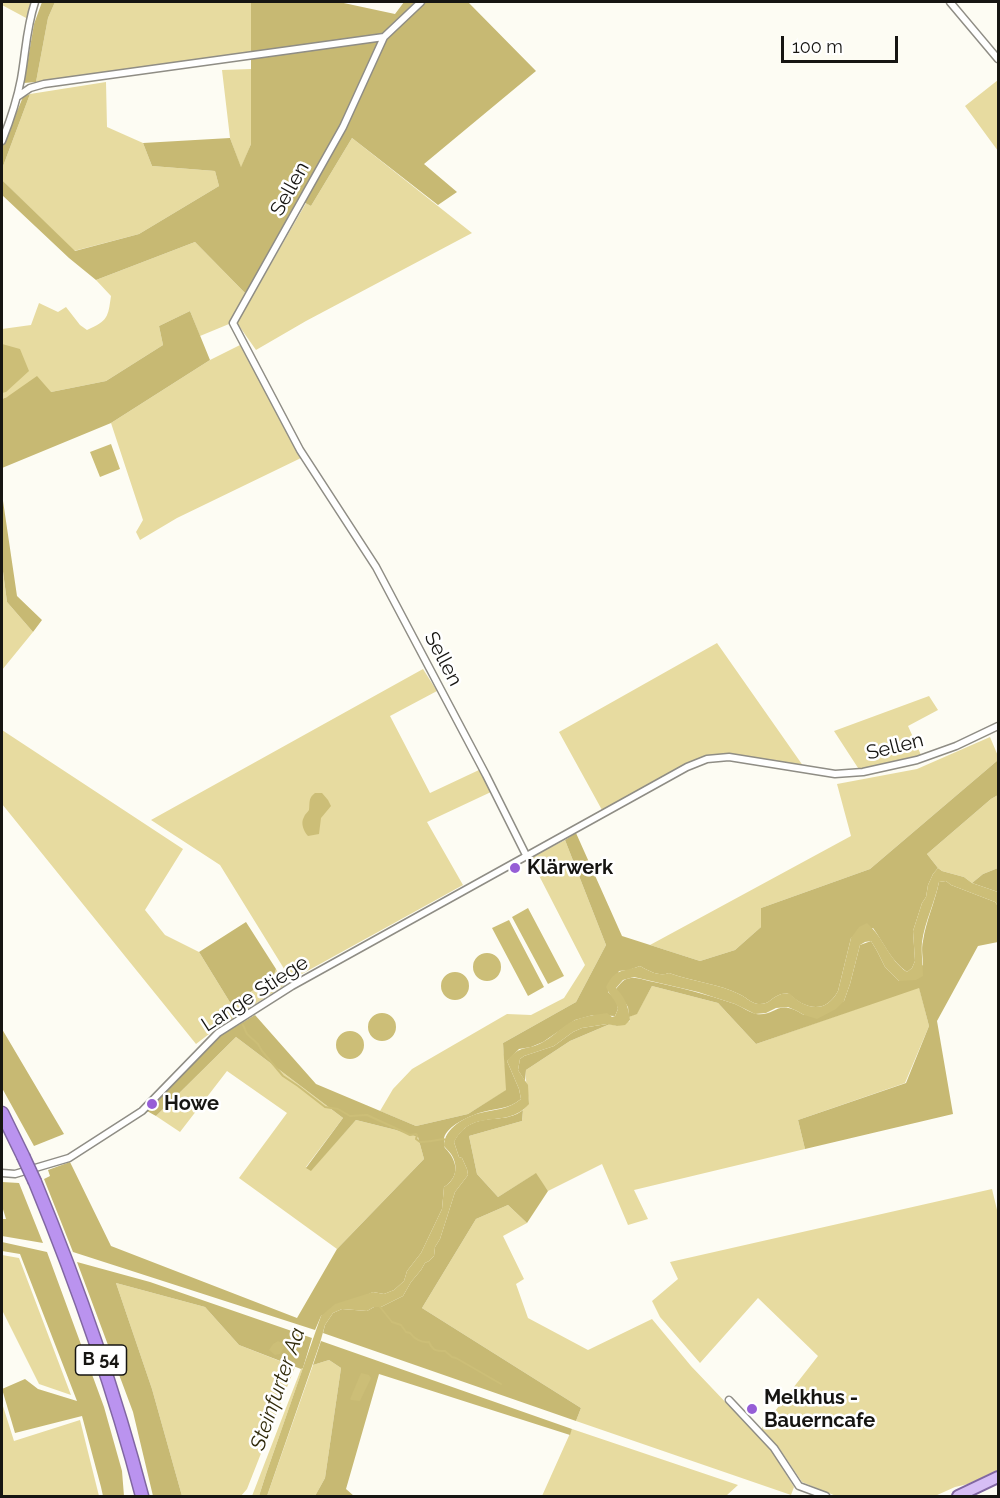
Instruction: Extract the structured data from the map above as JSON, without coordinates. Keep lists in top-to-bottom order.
{
  "streets": {
    "highway": ["B 54"],
    "street": ["Sellen", "Lange Stiege"]
  },
  "crossings": [
    ["Sellen", "Lange Stiege"]
  ],
  "water": ["Steinfurter Aa"],
  "places": ["Klärwerk", "Howe", "Melkhus - Bauerncafe"],
  "scale_bar": "100 m"
}
